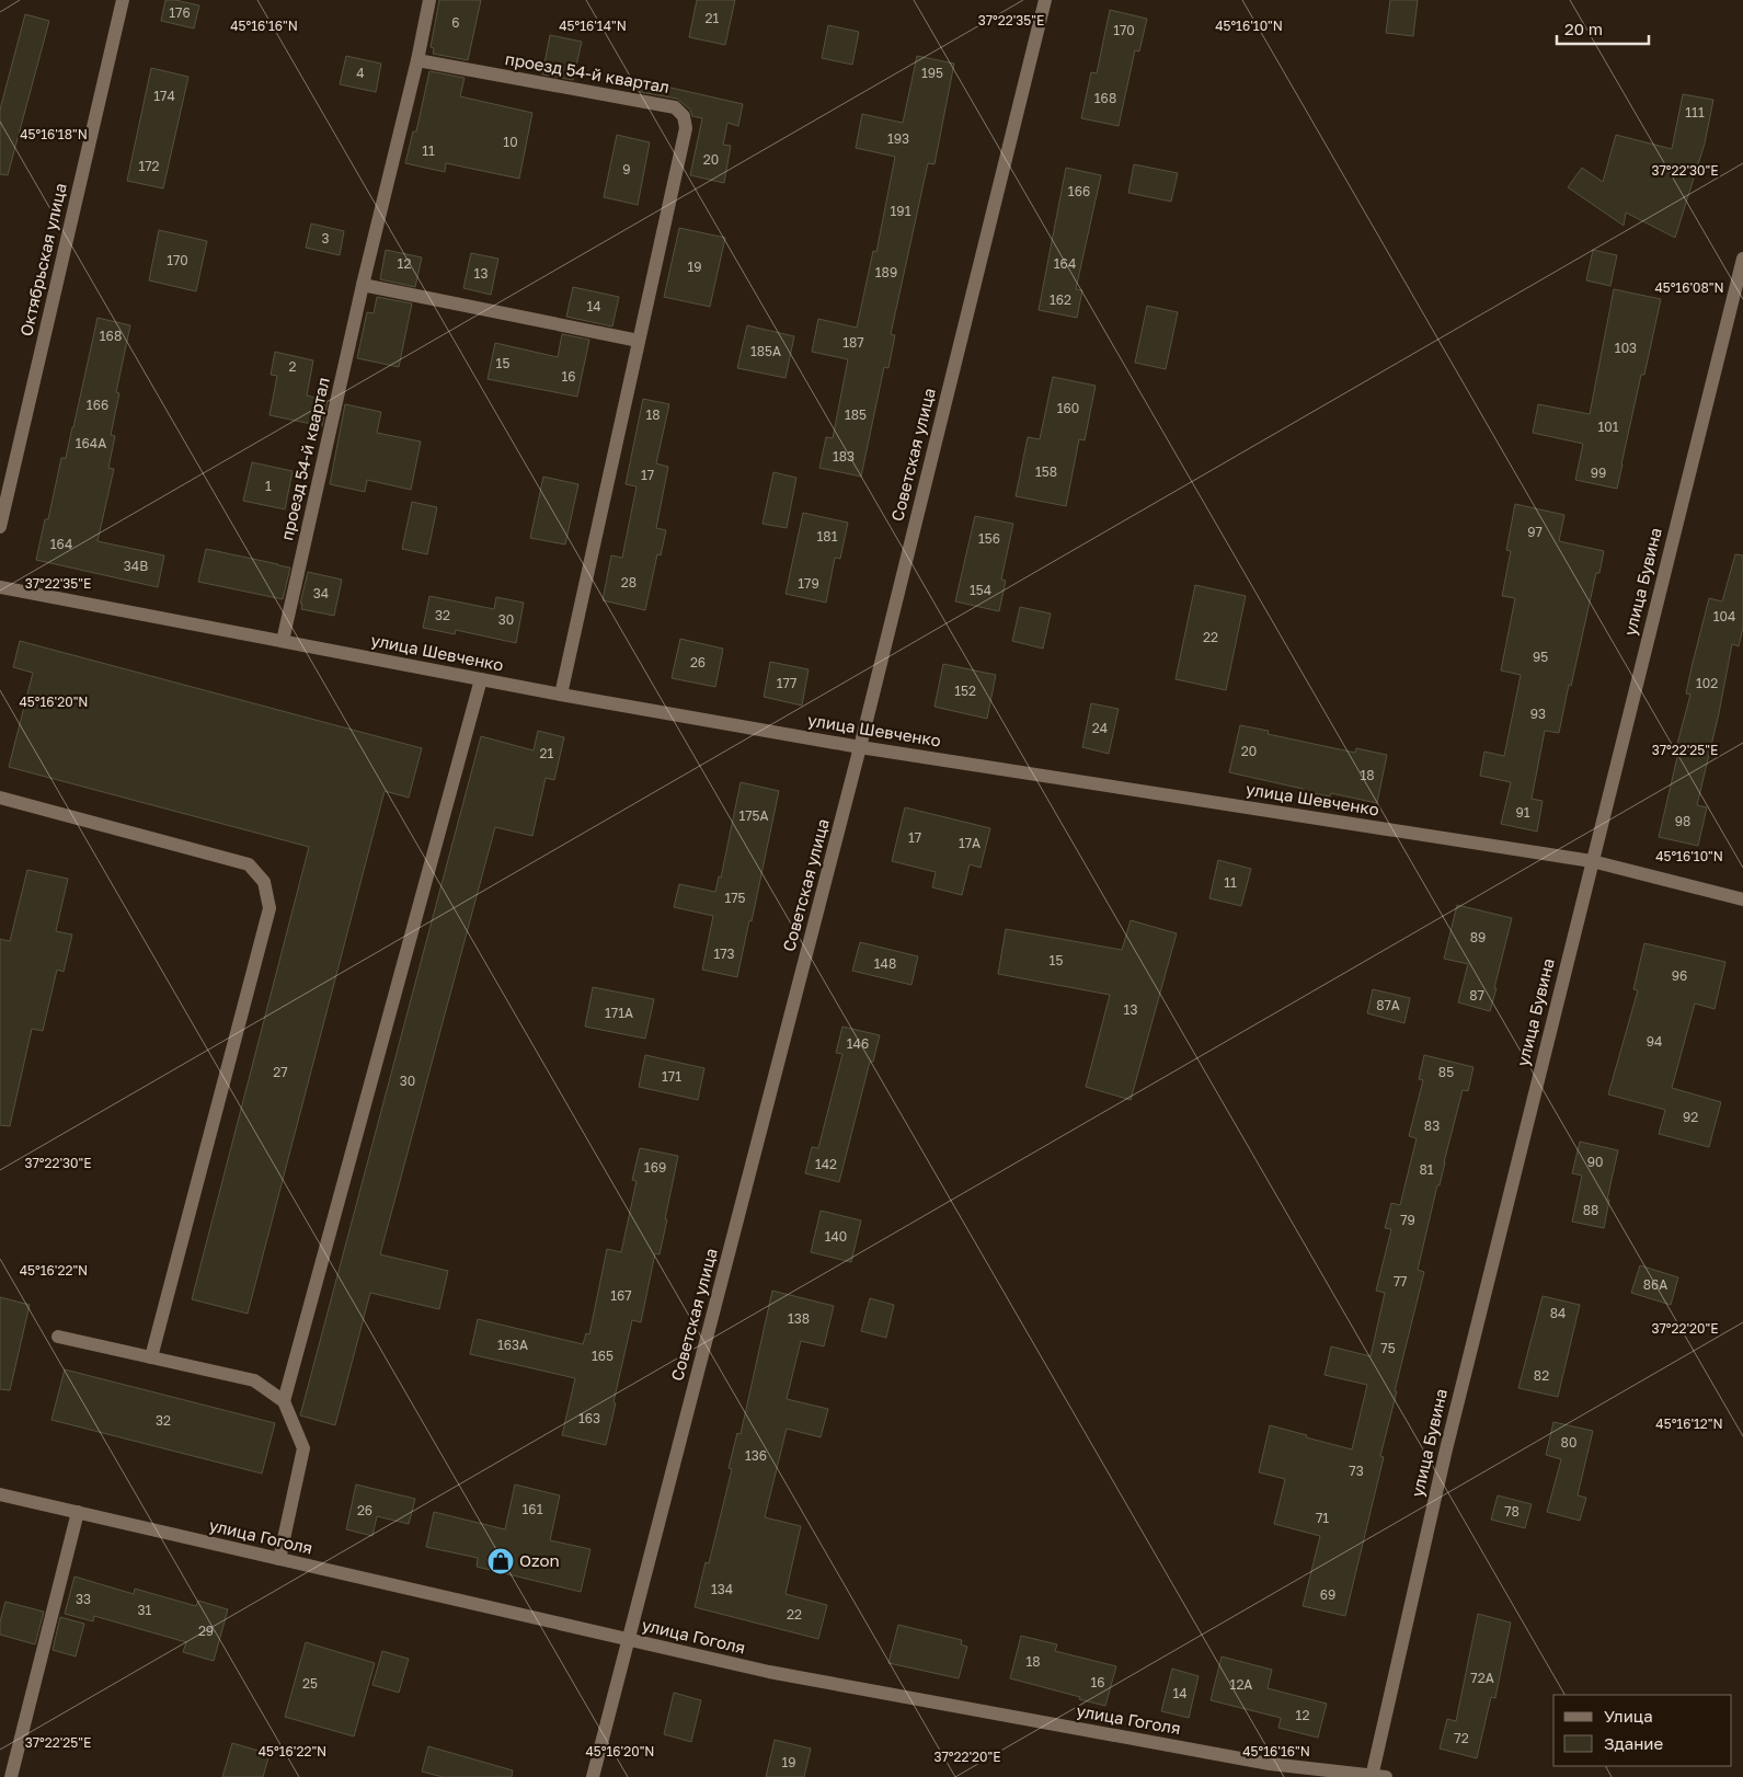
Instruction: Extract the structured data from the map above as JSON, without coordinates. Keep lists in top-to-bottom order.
{
  "streets": {
    "street": [
      "проезд 54-й квартал",
      "Октябрьская улица",
      "Советская улица",
      "улица Бувина",
      "улица Шевченко",
      "улица Гоголя"
    ]
  },
  "crossings": [
    ["проезд 54-й квартал", "улица Шевченко"],
    ["Советская улица", "улица Шевченко"],
    ["Советская улица", "улица Гоголя"],
    ["улица Бувина", "улица Шевченко"],
    ["улица Бувина", "улица Гоголя"]
  ],
  "places": {
    "shop": ["Ozon"]
  },
  "house_numbers": [
    "176",
    "21",
    "6",
    "170",
    "4",
    "195",
    "174",
    "168",
    "111",
    "193",
    "10",
    "11",
    "20",
    "172",
    "9",
    "166",
    "191",
    "3",
    "170",
    "12",
    "164",
    "19",
    "189",
    "13",
    "162",
    "14",
    "168",
    "187",
    "103",
    "185А",
    "15",
    "2",
    "16",
    "166",
    "160",
    "18",
    "185",
    "101",
    "164А",
    "183",
    "158",
    "99",
    "17",
    "1",
    "97",
    "181",
    "156",
    "164",
    "34В",
    "28",
    "179",
    "154",
    "34",
    "32",
    "104",
    "30",
    "22",
    "95",
    "26",
    "177",
    "102",
    "152",
    "93",
    "24",
    "20",
    "21",
    "18",
    "91",
    "175А",
    "98",
    "17",
    "17А",
    "11",
    "175",
    "89",
    "173",
    "15",
    "148",
    "96",
    "87",
    "87А",
    "13",
    "171А",
    "94",
    "146",
    "27",
    "85",
    "171",
    "30",
    "92",
    "83",
    "90",
    "142",
    "169",
    "81",
    "88",
    "79",
    "140",
    "77",
    "86А",
    "167",
    "84",
    "138",
    "163А",
    "75",
    "165",
    "82",
    "163",
    "32",
    "80",
    "136",
    "73",
    "161",
    "26",
    "78",
    "71",
    "134",
    "69",
    "33",
    "31",
    "22",
    "29",
    "18",
    "72А",
    "16",
    "25",
    "12А",
    "14",
    "12",
    "72",
    "19"
  ],
  "legend": ["Улица", "Здание"],
  "scale_bar": "20 m",
  "coordinates": [
    "37°22'35\"E",
    "45°16'14\"N",
    "45°16'16\"N",
    "45°16'10\"N",
    "45°16'18\"N",
    "37°22'30\"E",
    "45°16'08\"N",
    "45°16'20\"N",
    "37°22'25\"E",
    "45°16'22\"N",
    "37°22'20\"E",
    "45°16'12\"N"
  ]
}
